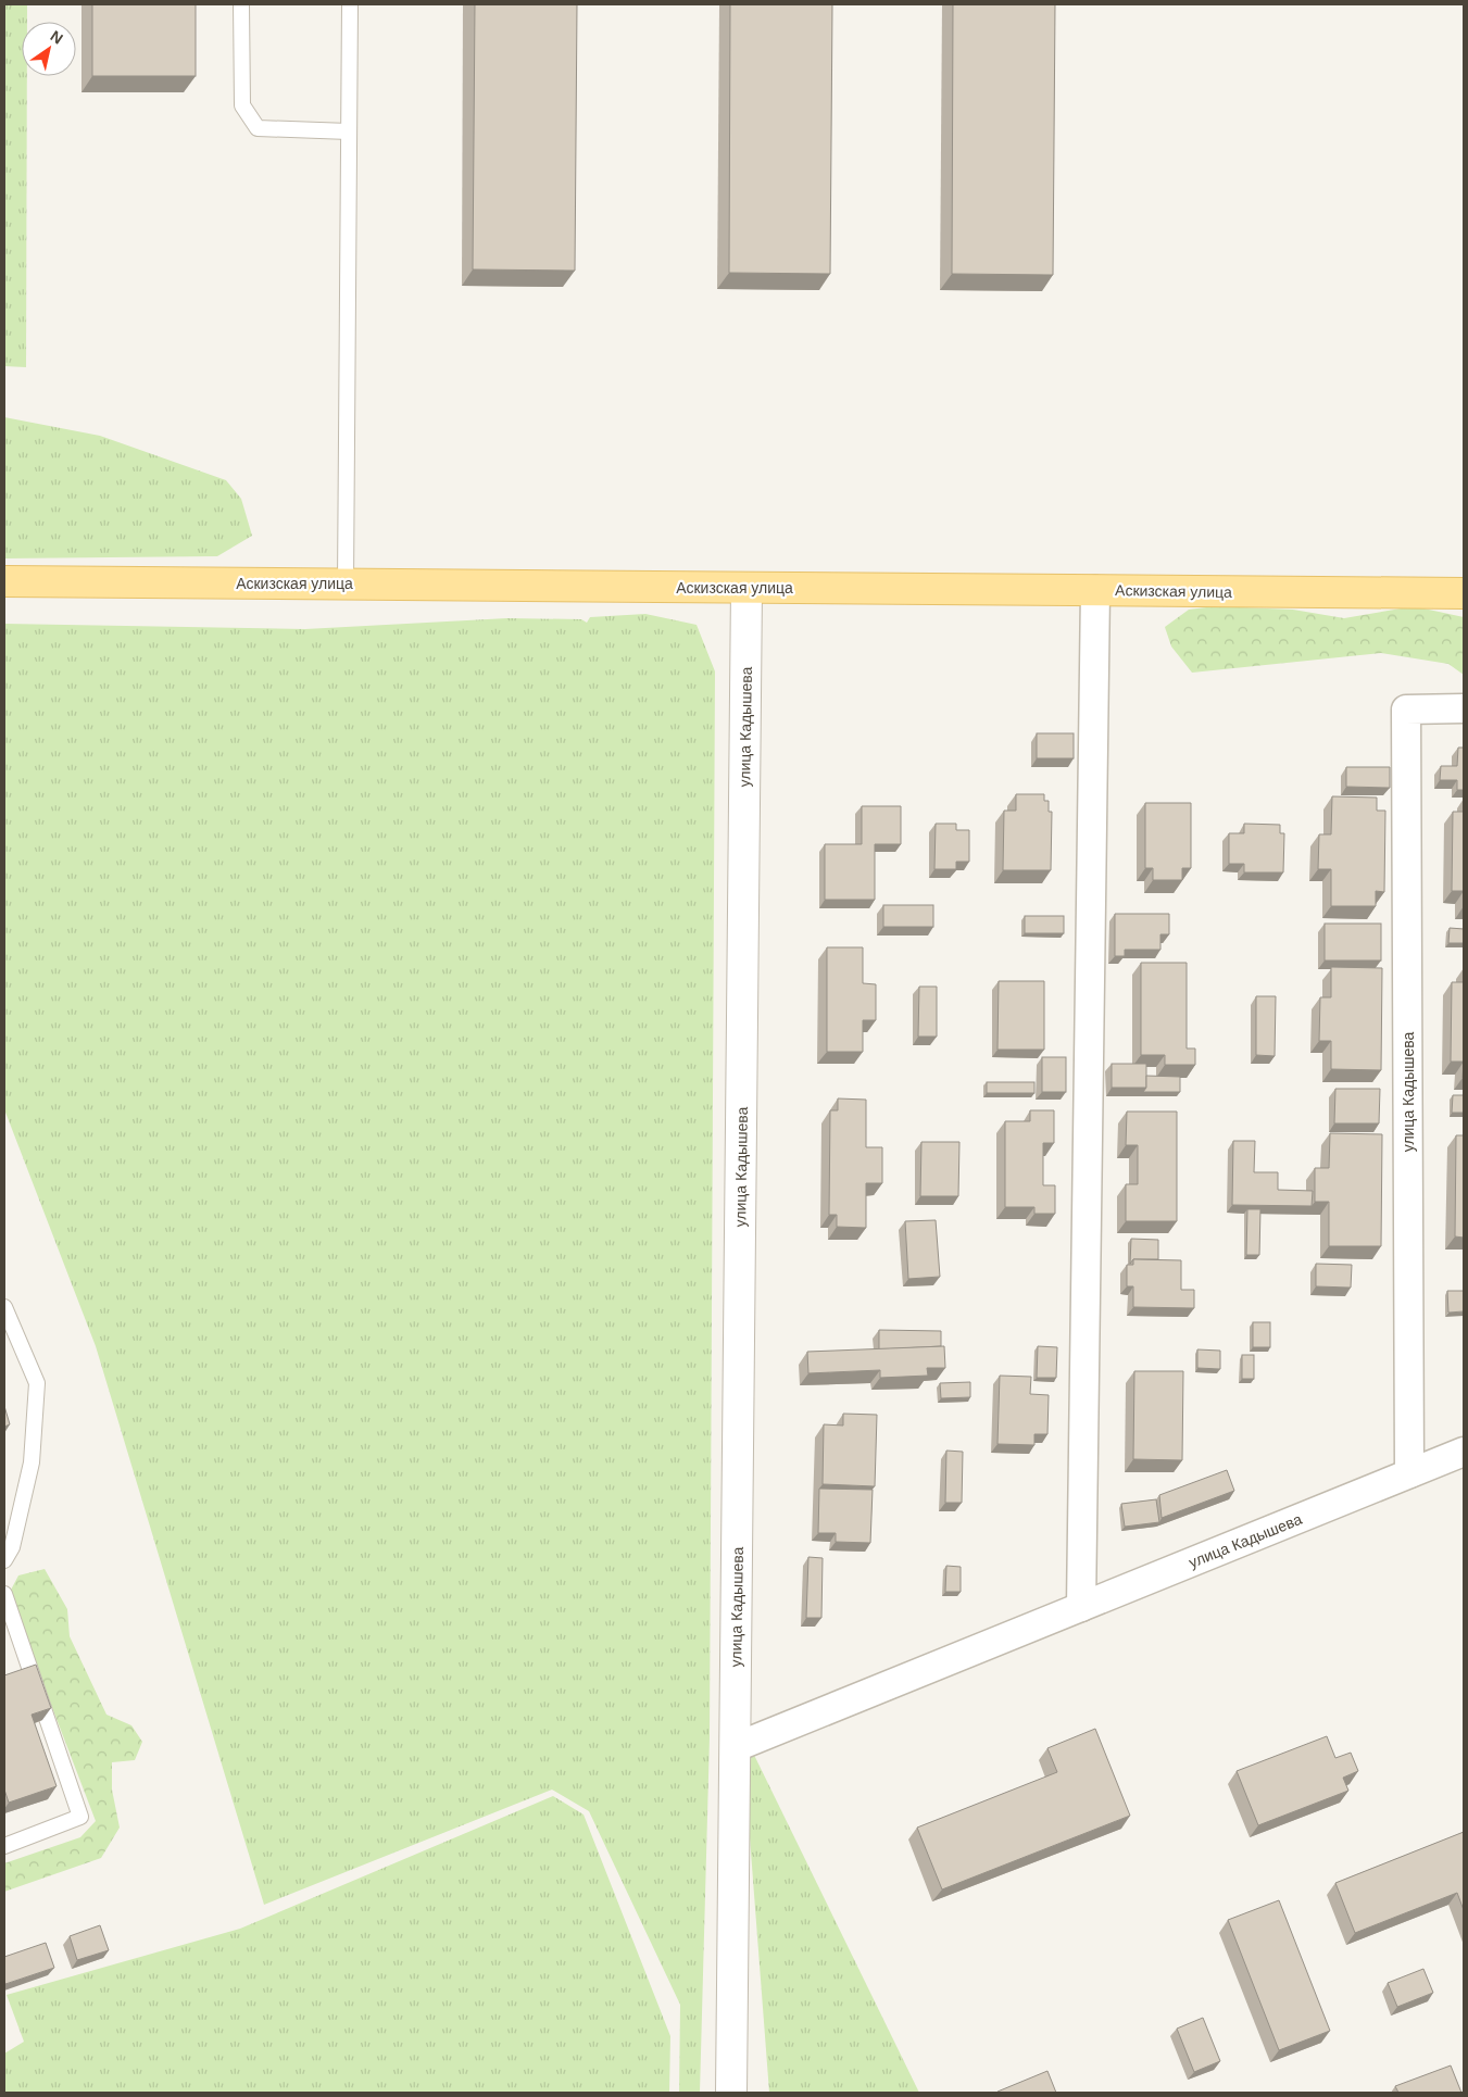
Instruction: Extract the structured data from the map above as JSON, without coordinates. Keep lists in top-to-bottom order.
{
  "streets": {
    "main road": ["Аскизская улица"],
    "street": ["улица Кадышева"]
  },
  "crossings": [
    ["Аскизская улица", "улица Кадышева"]
  ],
  "north": "top right"
}
